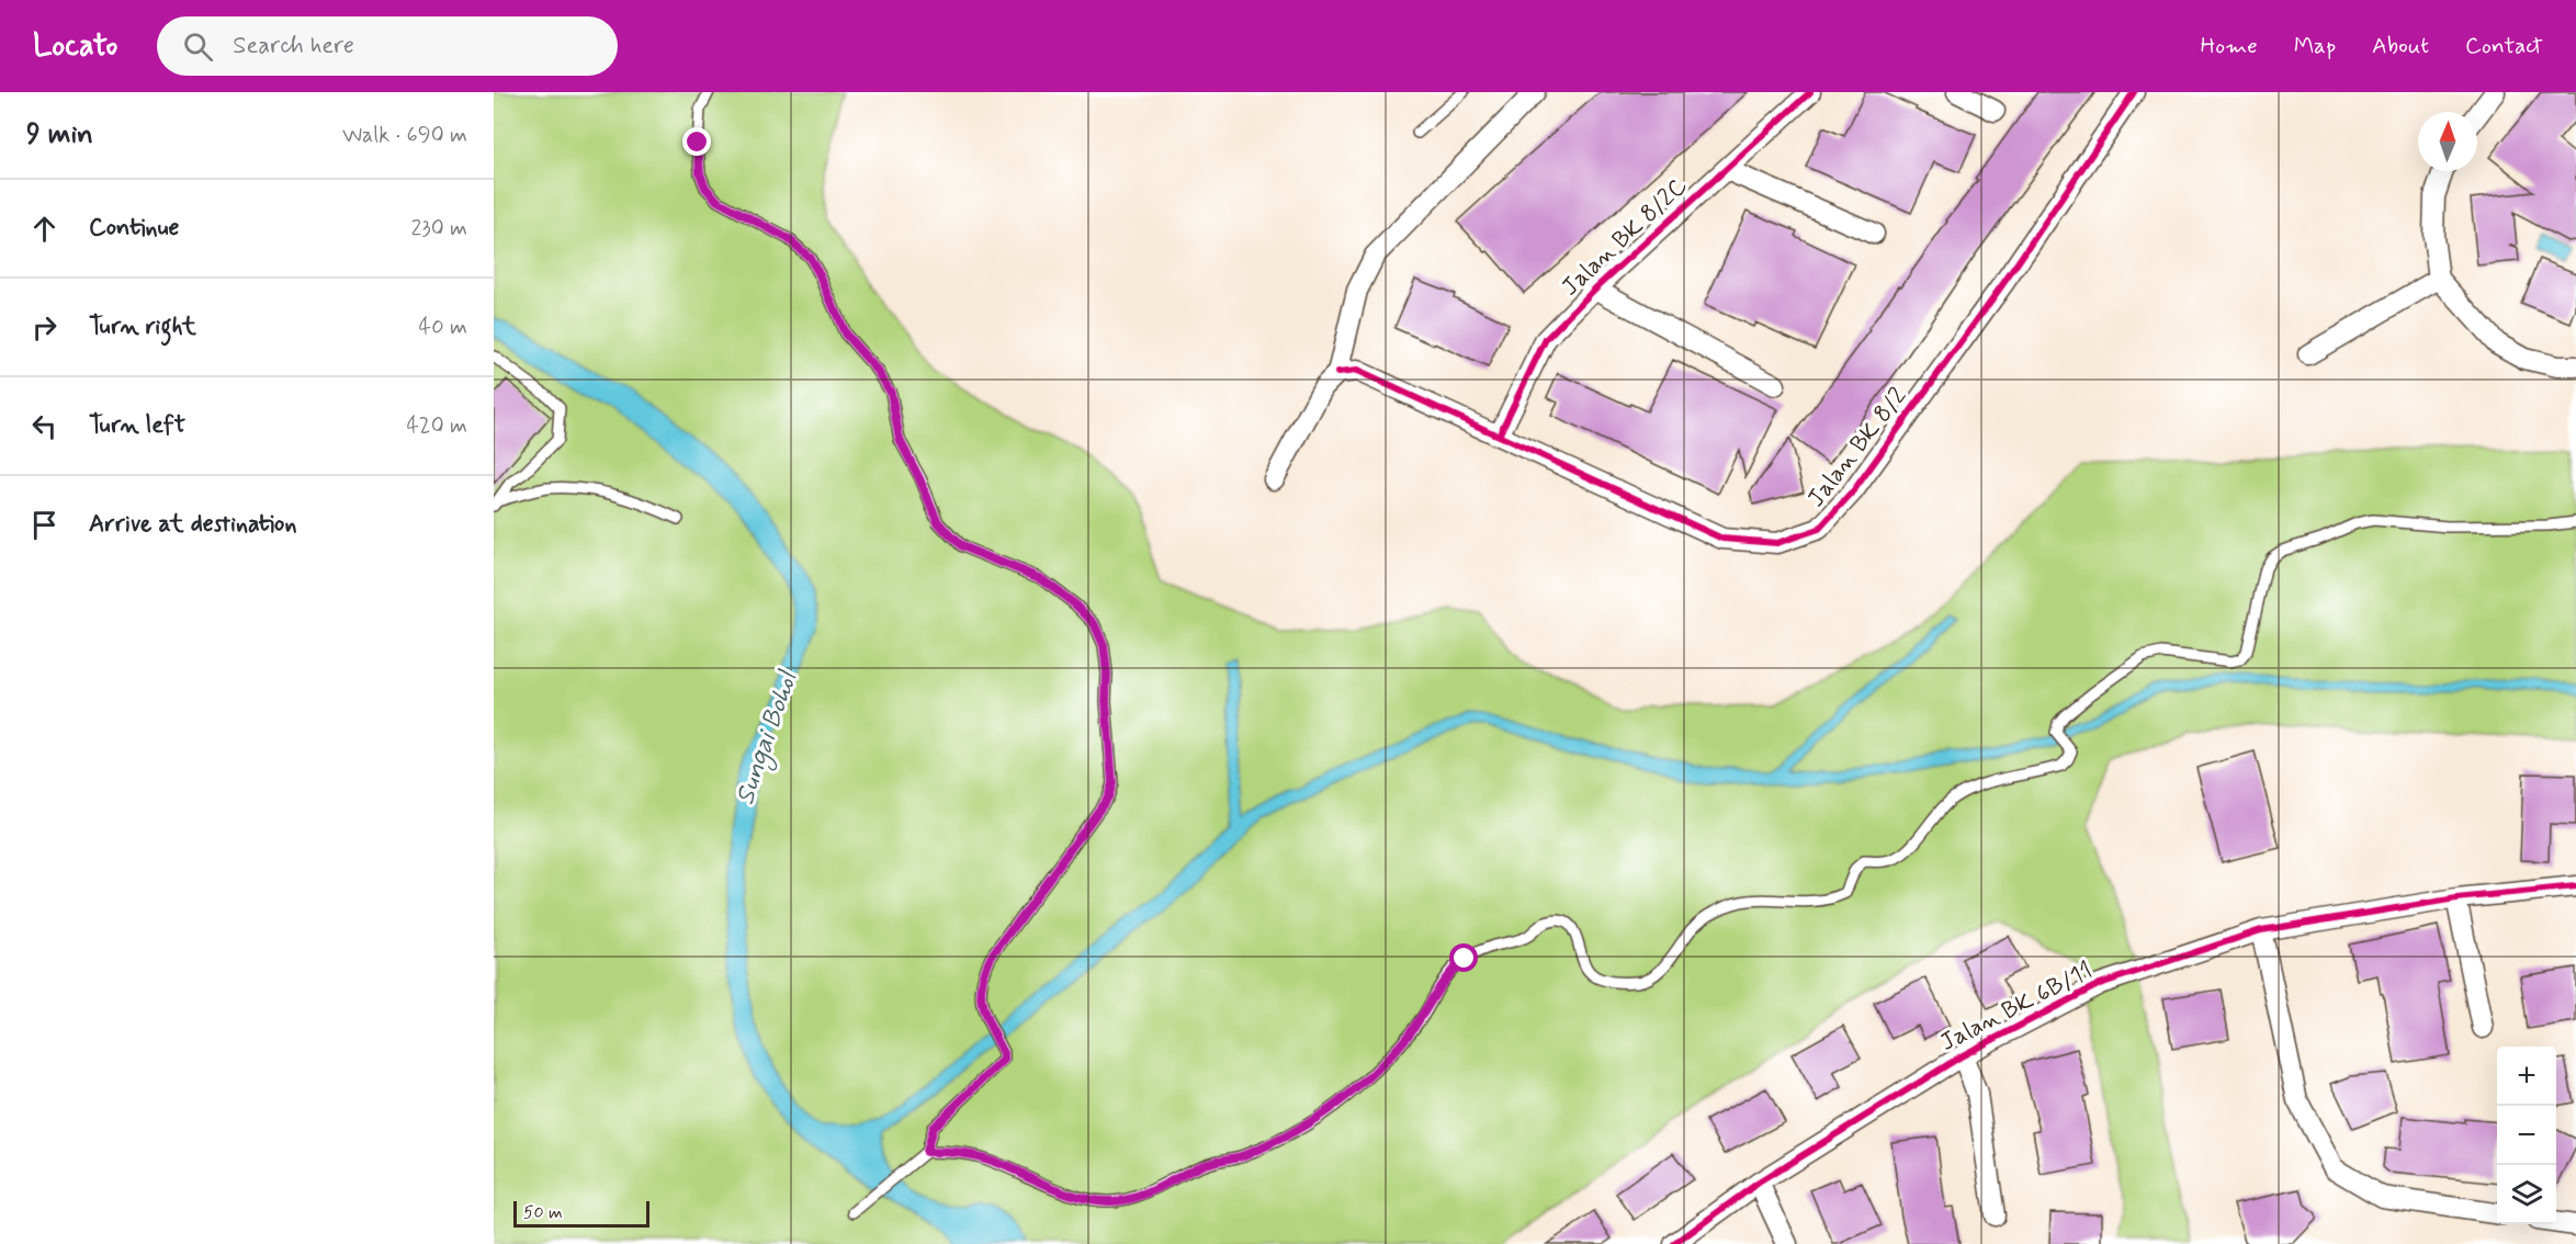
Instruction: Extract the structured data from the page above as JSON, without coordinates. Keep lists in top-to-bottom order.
{
  "streets": {
    "street": ["Jalan BK 8/2C", "Jalan BK 8/2", "Jalan BK 6B/11"]
  },
  "crossings": [
    ["Jalan BK 8/2C", "Jalan BK 8/2"]
  ],
  "water": ["Sungai Bohol"],
  "scale_bar": "50 m",
  "north": "top",
  "page": {
    "header": "Locato",
    "search": "Search here",
    "nav": [
      "Home",
      "Map",
      "About",
      "Contact"
    ],
    "heading": ["9 min", "Walk · 690 m"],
    "list": [
      ["Continue", "230 m"],
      ["Turn right", "40 m"],
      ["Turn left", "420 m"],
      "Arrive at destination"
    ],
    "map_buttons": ["+", "−"],
    "scale": "50 m"
  }
}
